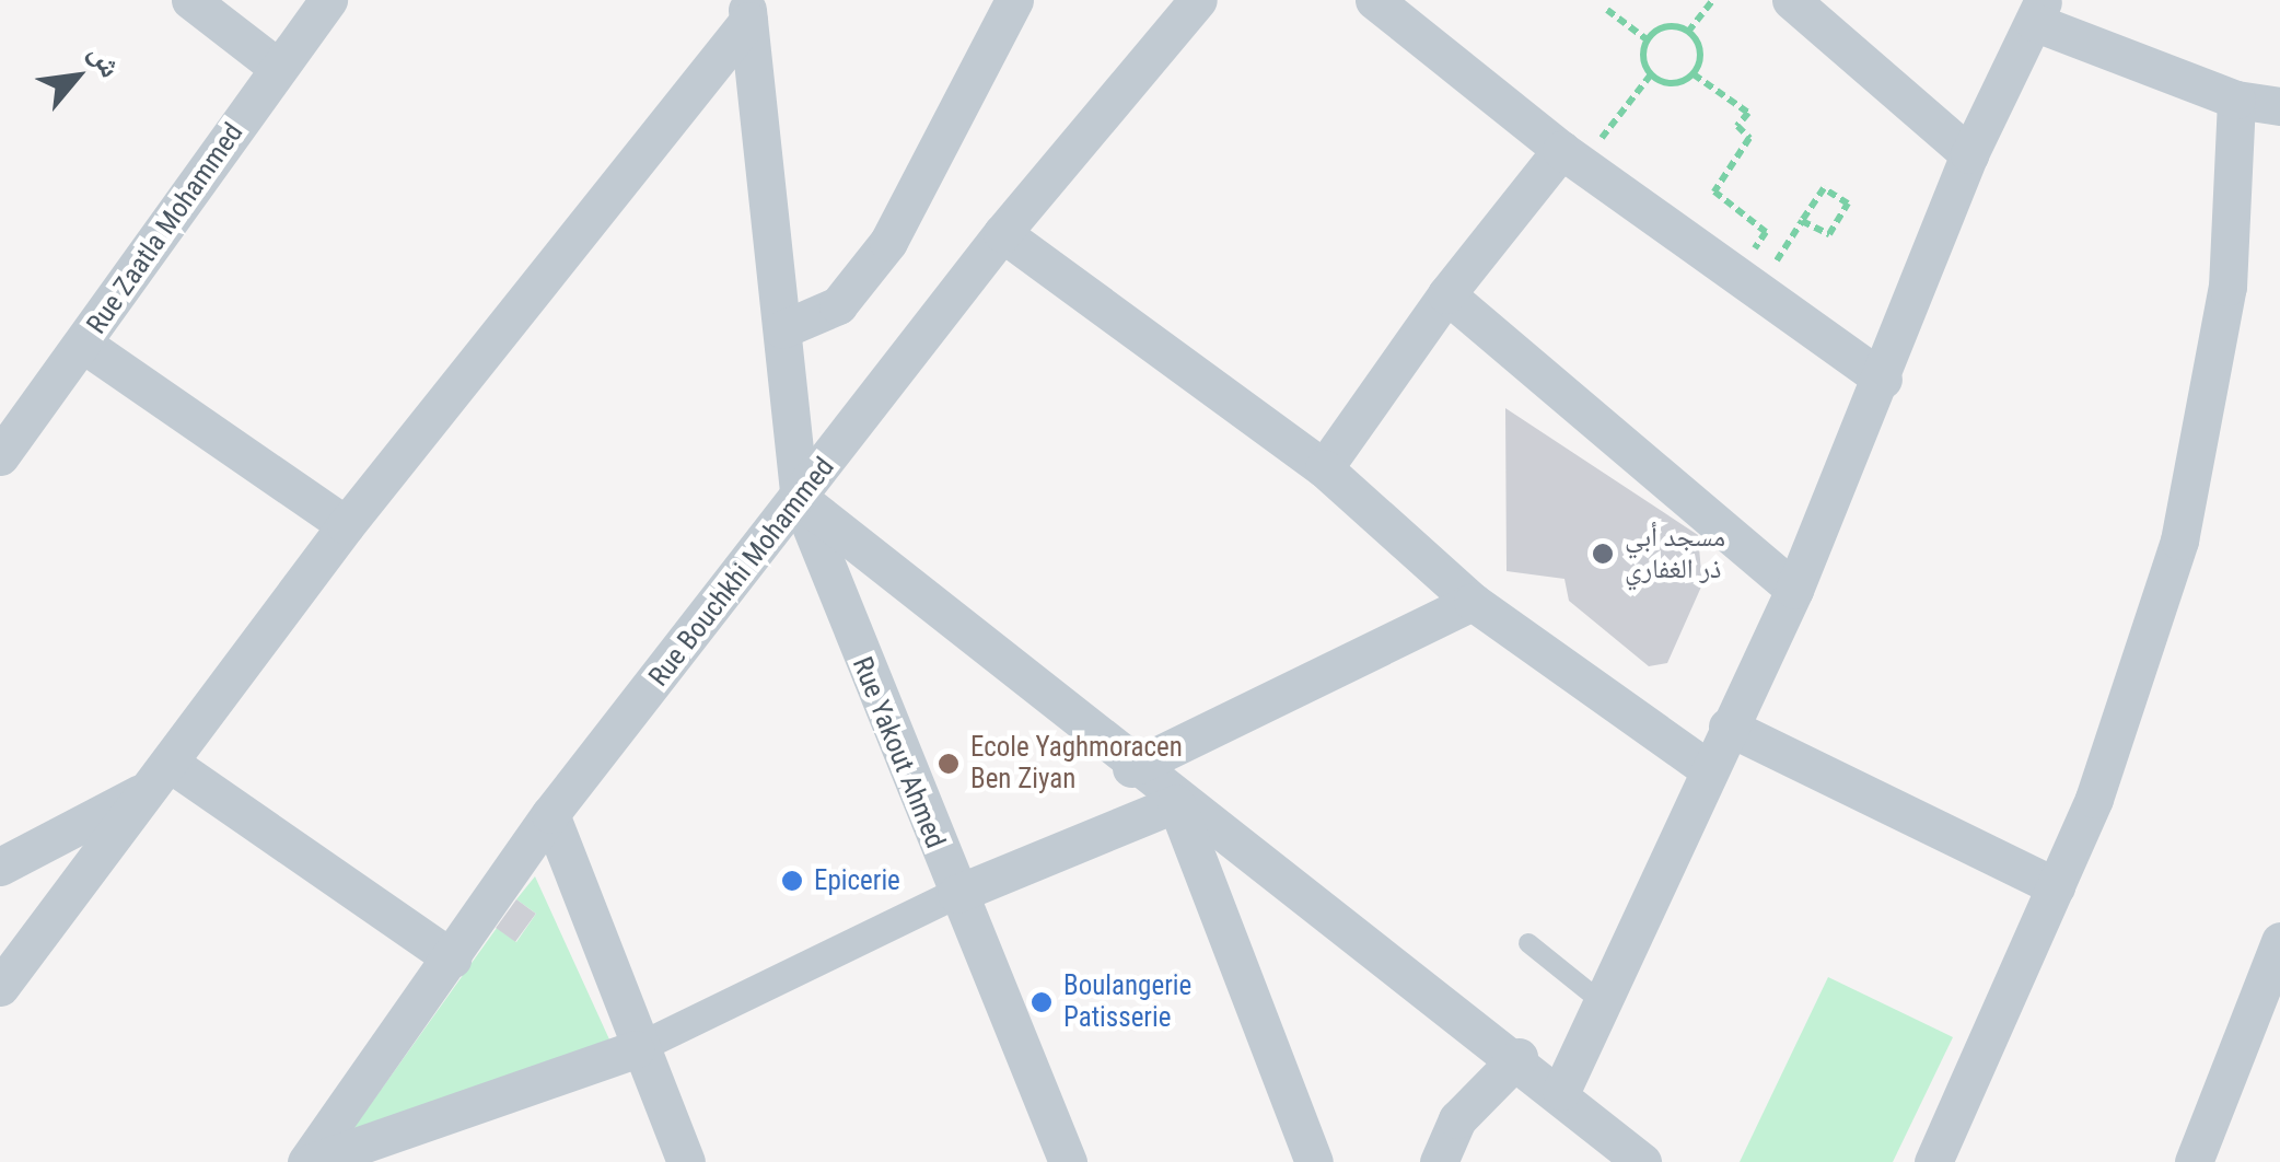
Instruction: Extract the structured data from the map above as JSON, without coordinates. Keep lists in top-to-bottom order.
{
  "streets": {
    "street": ["Rue Zaatla Mohammed", "Rue Bouchkhi Mohammed", "Rue Yakout Ahmed"]
  },
  "crossings": [
    ["Rue Bouchkhi Mohammed", "Rue Yakout Ahmed"]
  ],
  "places": [
    "مسجد أبي ذر الغفاري",
    "Ecole Yaghmoracen Ben Ziyan",
    "Epicerie",
    "Boulangerie Patisserie"
  ],
  "north": "top right"
}
